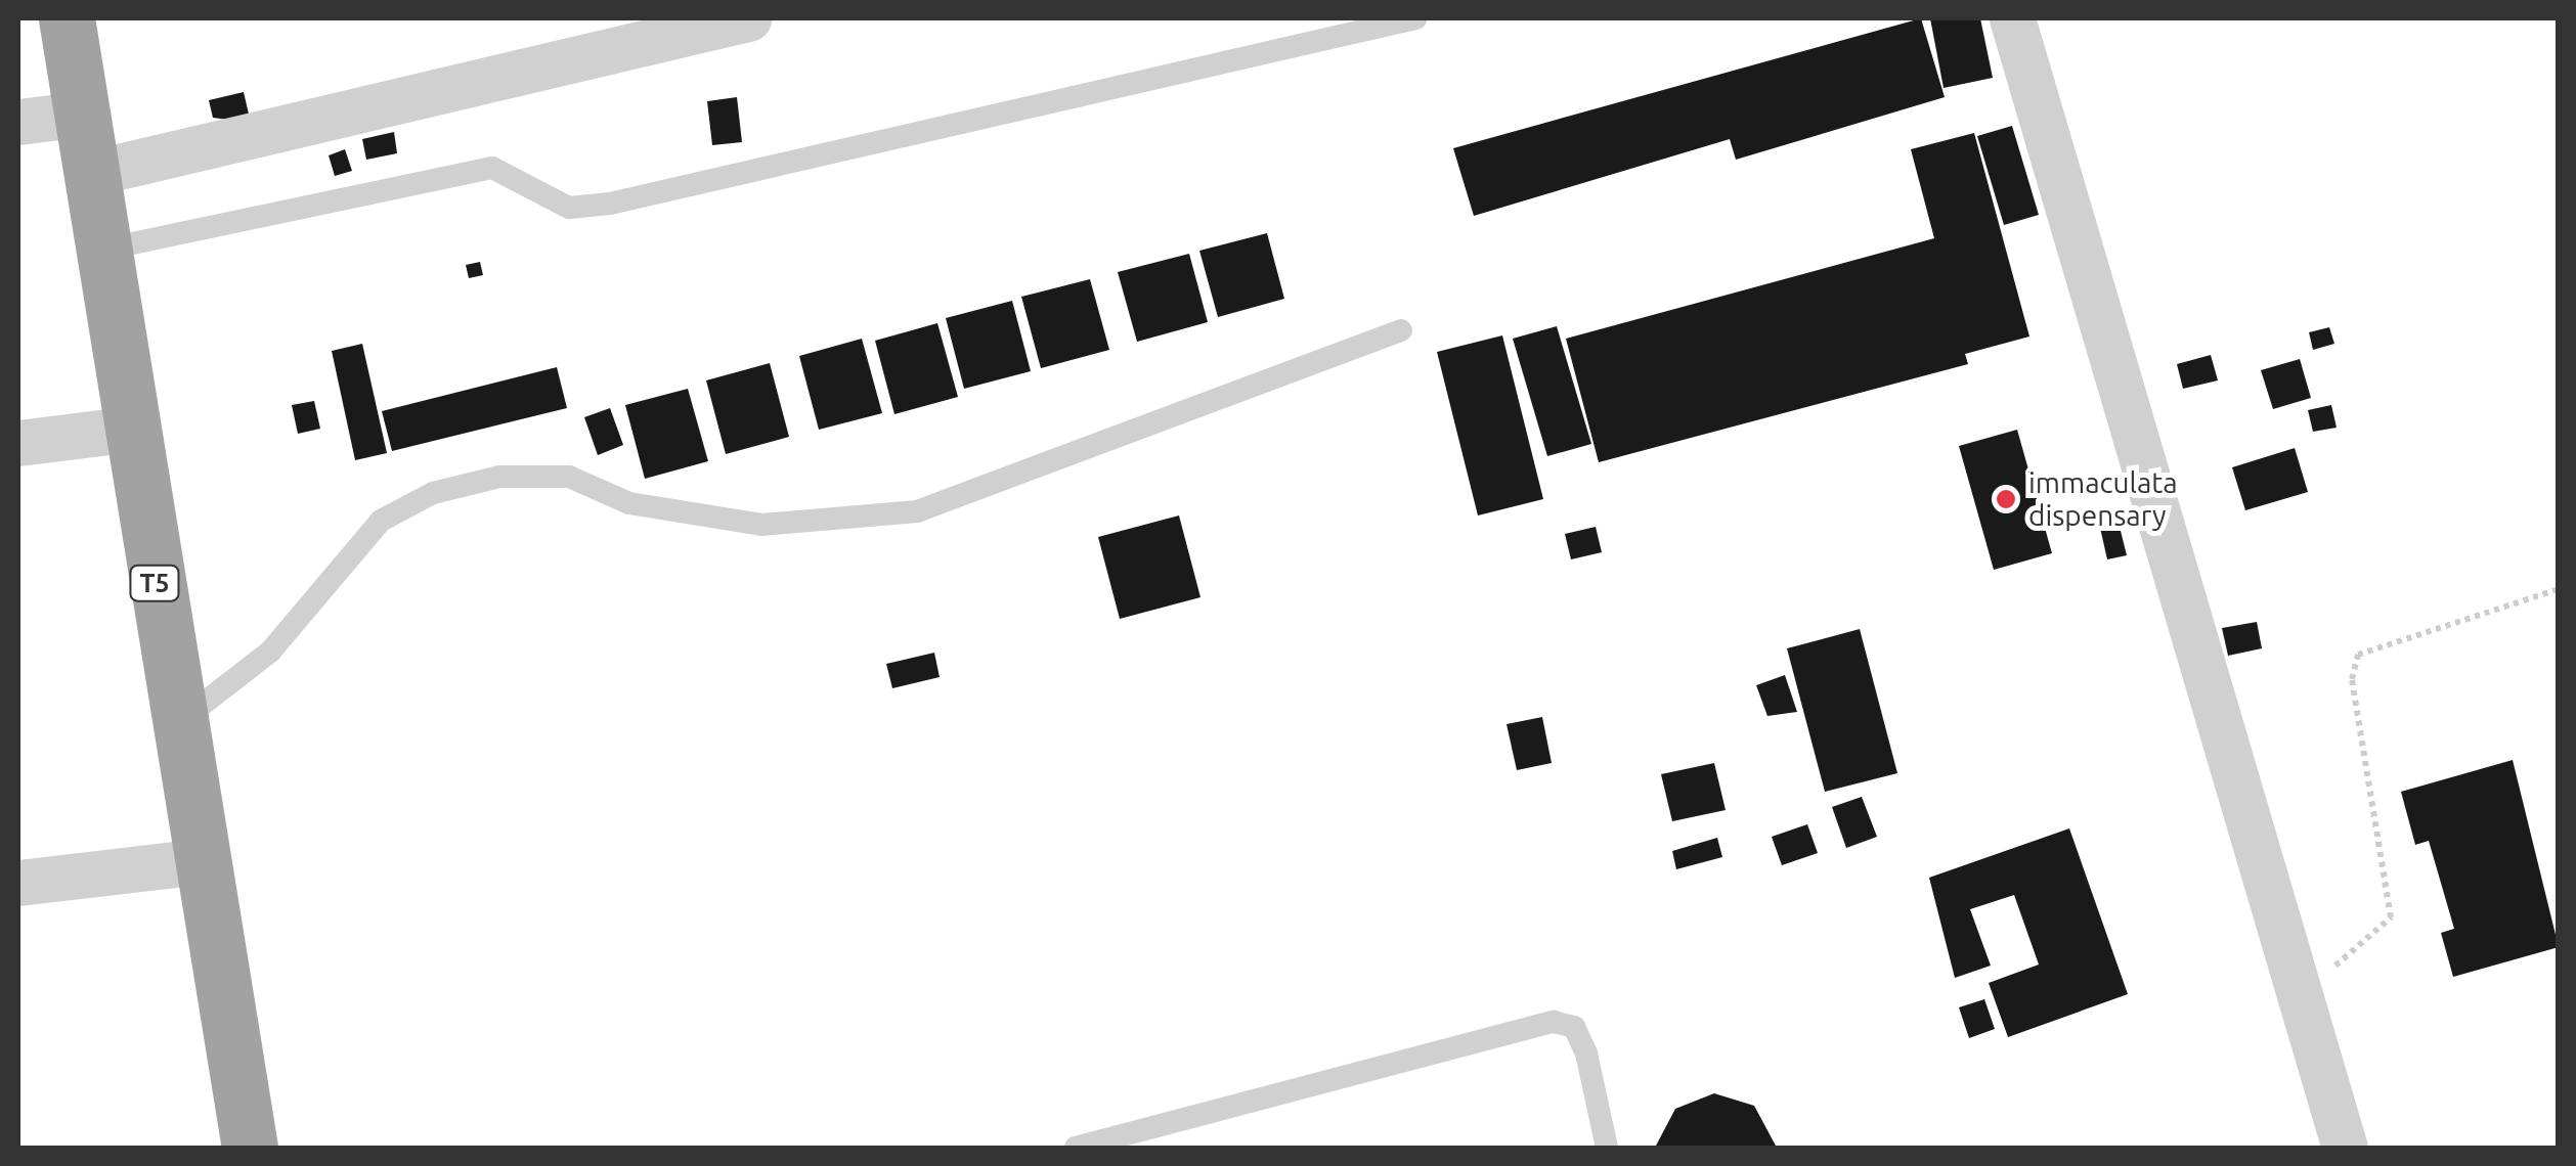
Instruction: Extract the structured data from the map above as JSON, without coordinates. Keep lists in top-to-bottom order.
{
  "streets": {
    "highway": ["T5"]
  },
  "places": ["immaculata dispensary"]
}
